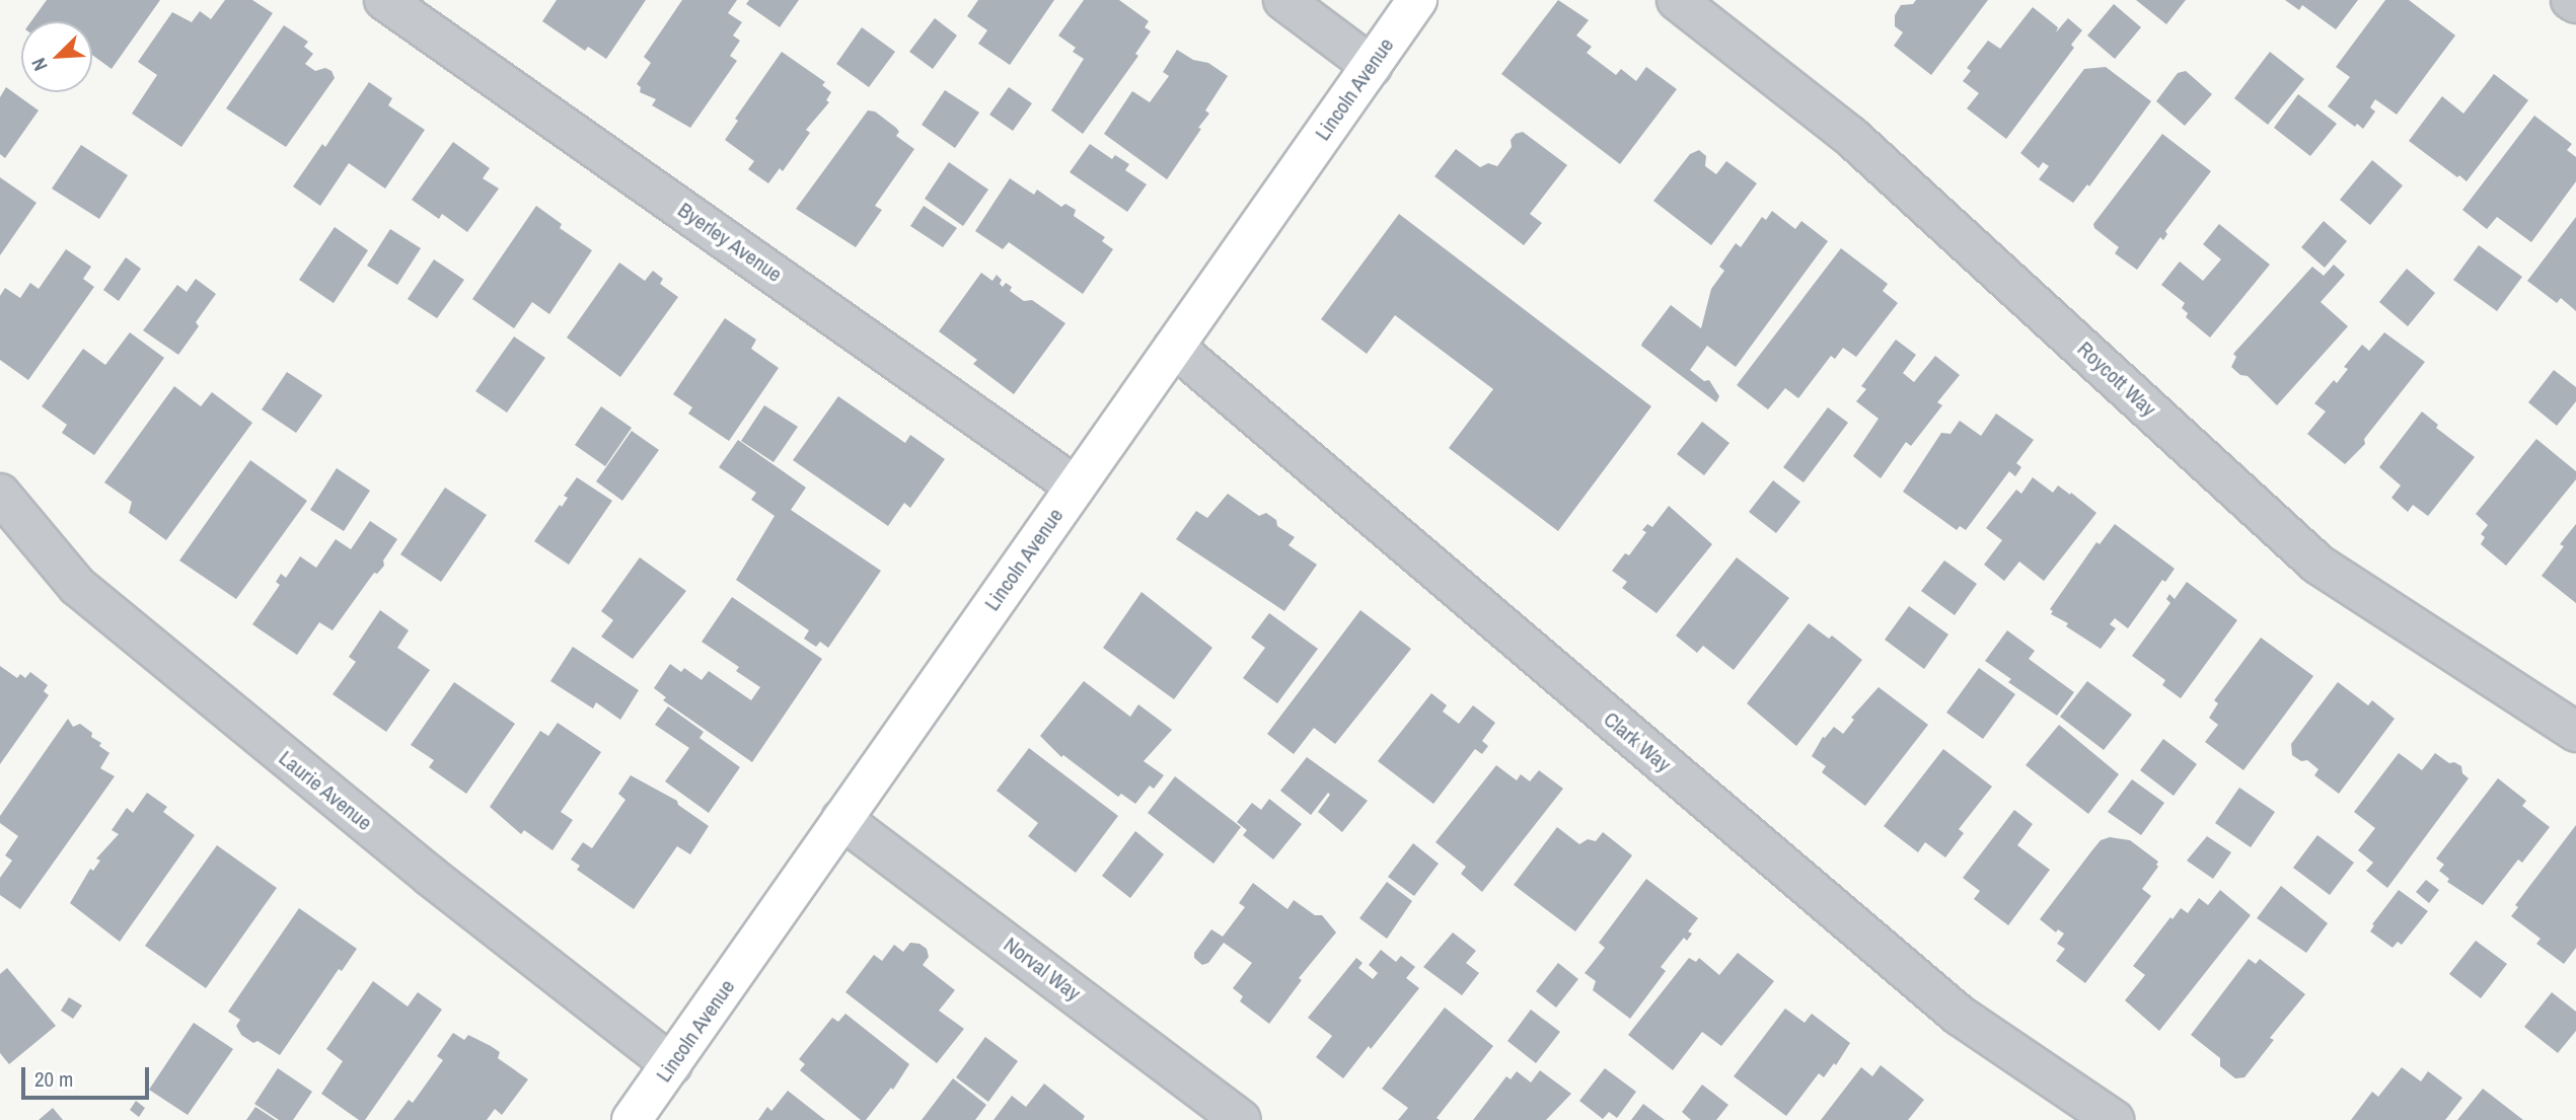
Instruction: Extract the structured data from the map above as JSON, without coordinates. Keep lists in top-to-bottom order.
{
  "streets": {
    "main road": ["Lincoln Avenue"],
    "street": [
      "Byerley Avenue",
      "Roycott Way",
      "Clark Way",
      "Laurie Avenue",
      "Norval Way"
    ]
  },
  "crossings": [
    ["Lincoln Avenue", "Byerley Avenue"],
    ["Lincoln Avenue", "Clark Way"],
    ["Lincoln Avenue", "Laurie Avenue"],
    ["Lincoln Avenue", "Norval Way"]
  ],
  "scale_bar": "20 m",
  "north": "bottom left"
}
